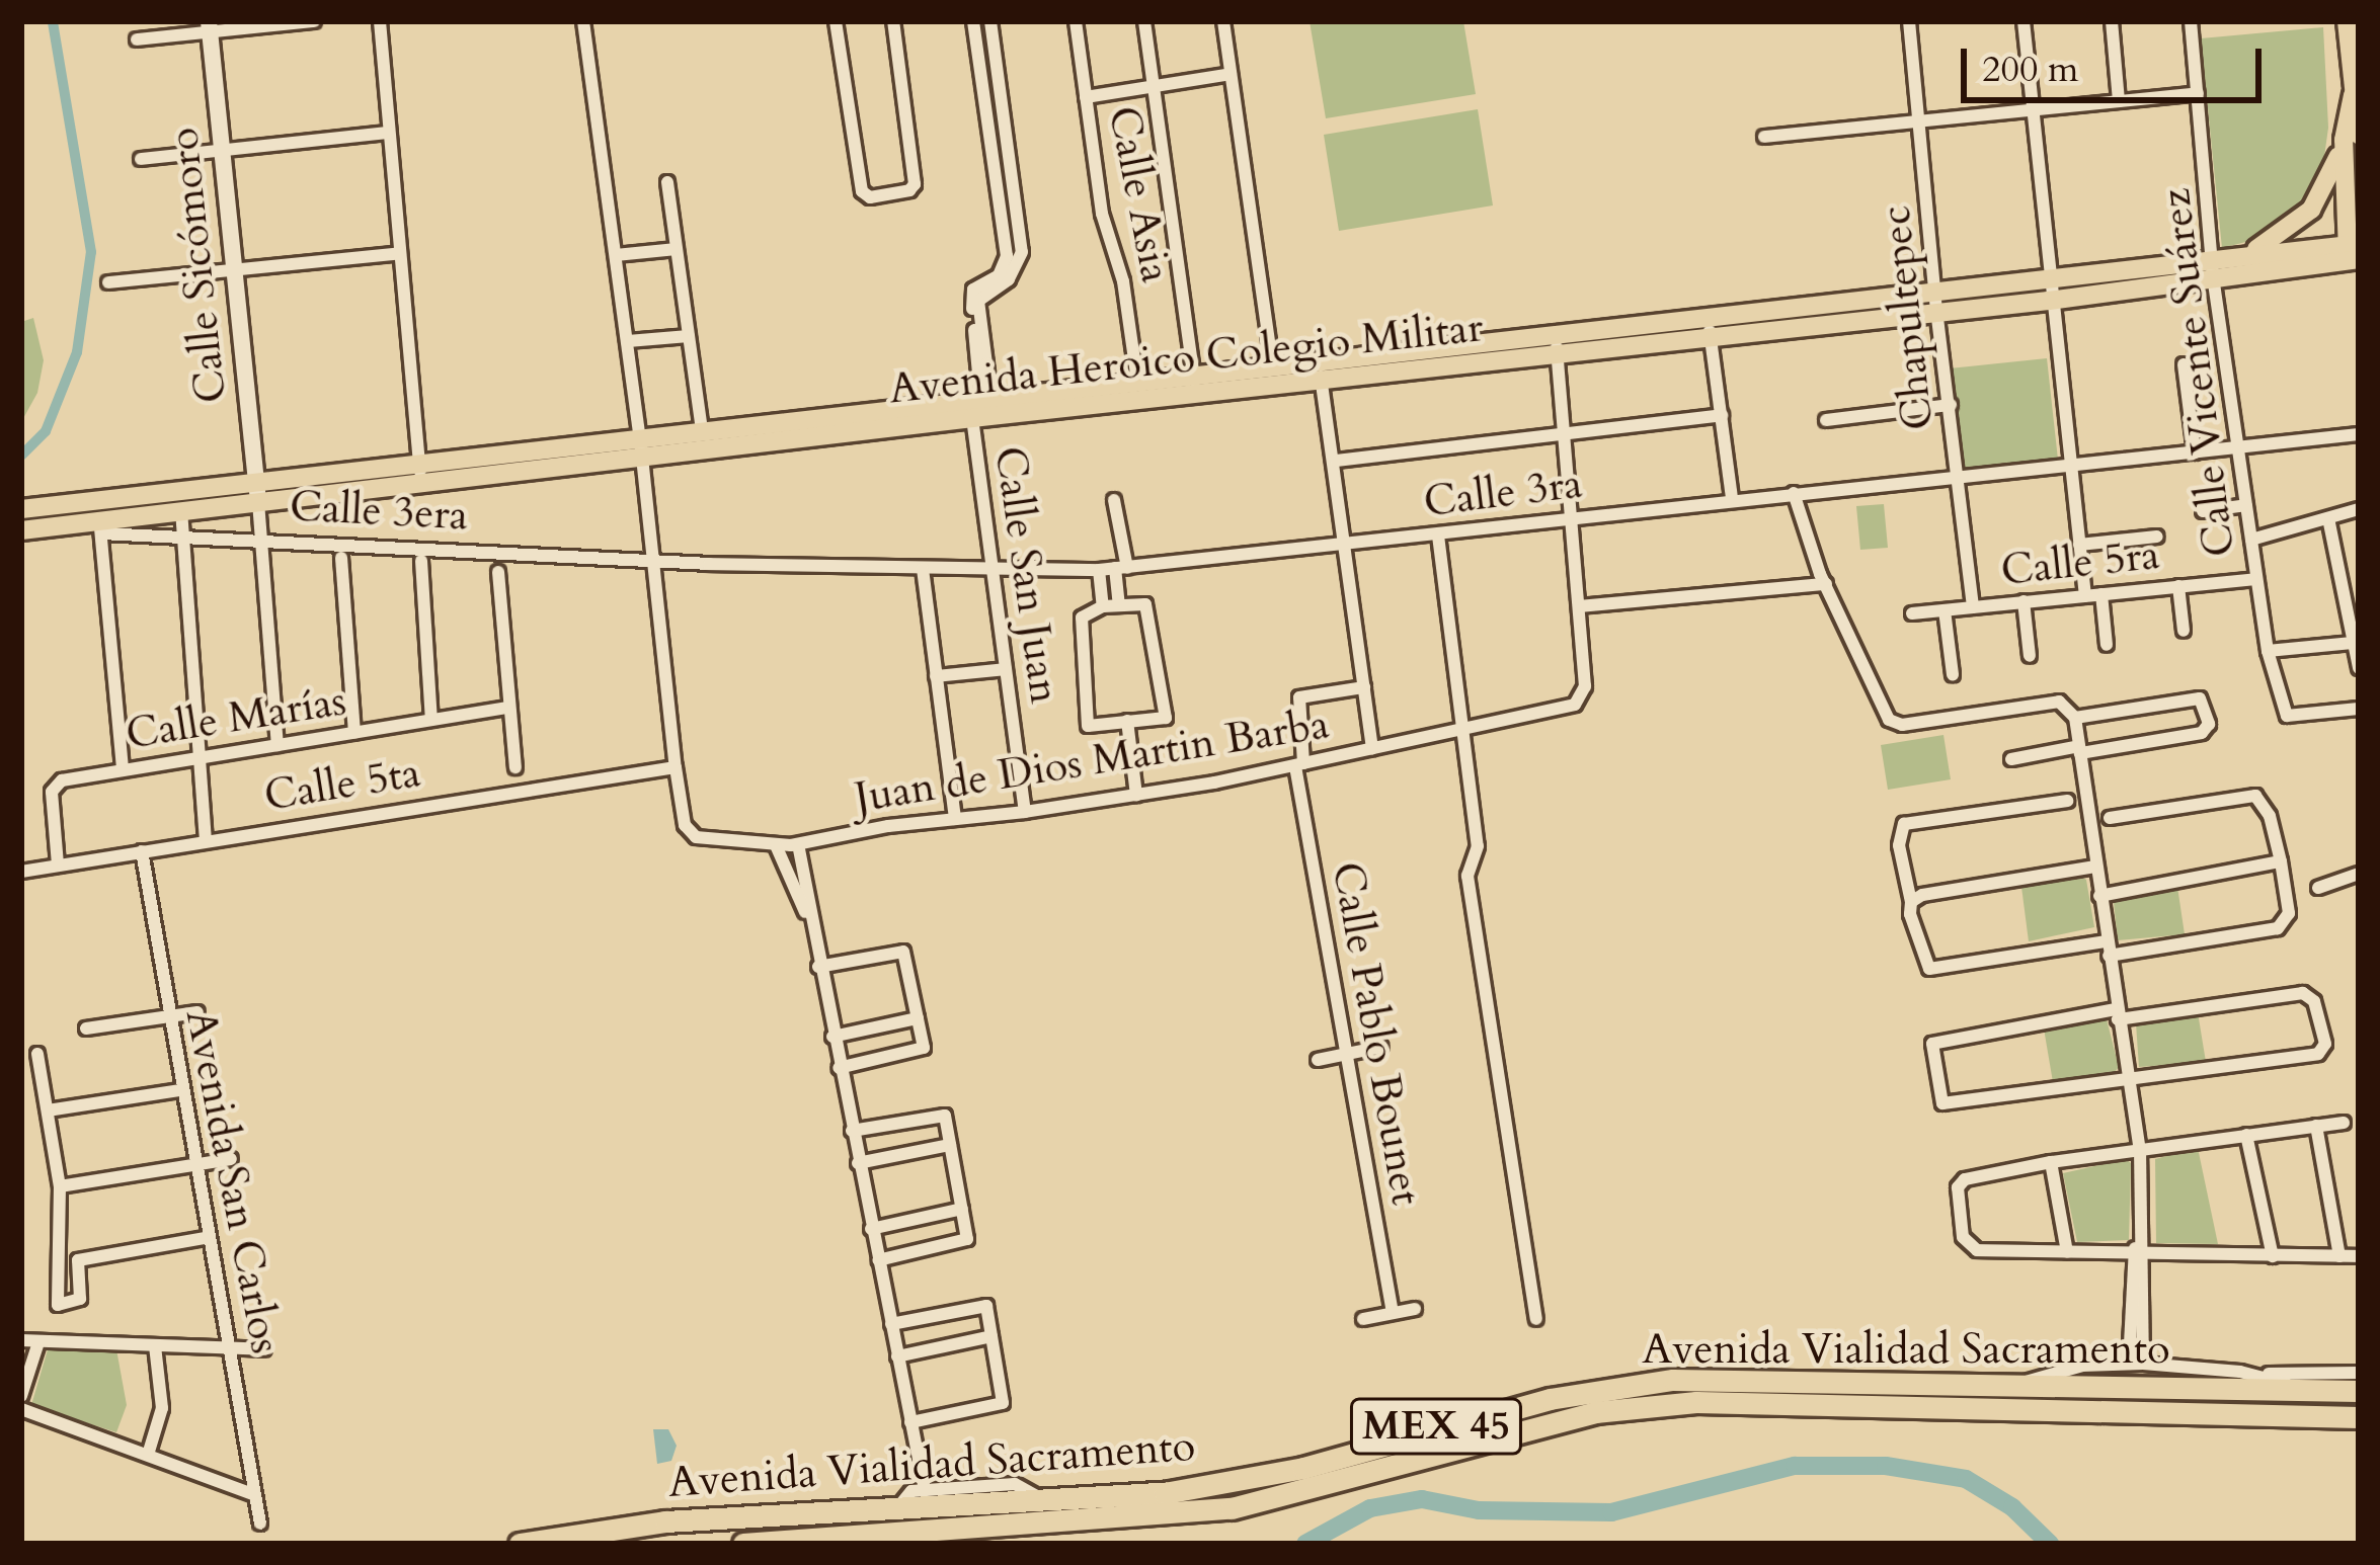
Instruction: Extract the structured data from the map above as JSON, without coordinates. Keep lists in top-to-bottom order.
{
  "streets": {
    "highway": ["Avenida Vialidad Sacramento", "MEX 45"],
    "main road": ["Avenida Heroico Colegio Militar"],
    "street": [
      "Calle Asia",
      "Calle Sicómoro",
      "Chapultepec",
      "Calle Vicente Suárez",
      "Calle 3ra",
      "Calle 3era",
      "Calle 5ra",
      "Calle San Juan",
      "Calle Marías",
      "Juan de Dios Martin Barba",
      "Calle 5ta",
      "Calle Pablo Bounet",
      "Avenida San Carlos"
    ]
  },
  "crossings": [
    ["Calle Asia", "Avenida Heroico Colegio Militar"],
    ["Calle Sicómoro", "Avenida Heroico Colegio Militar"],
    ["Chapultepec", "Avenida Heroico Colegio Militar"],
    ["Chapultepec", "Calle 3ra"],
    ["Chapultepec", "Calle 5ra"],
    ["Avenida Heroico Colegio Militar", "Calle Vicente Suárez"],
    ["Avenida Heroico Colegio Militar", "Calle 3era"],
    ["Avenida Heroico Colegio Militar", "Calle San Juan"],
    ["Calle Vicente Suárez", "Calle 3ra"],
    ["Calle Vicente Suárez", "Calle 5ra"],
    ["Calle 3ra", "Calle 3era"],
    ["Calle 3ra", "Calle San Juan"],
    ["Calle San Juan", "Juan de Dios Martin Barba"],
    ["Calle Marías", "Calle 5ta"],
    ["Juan de Dios Martin Barba", "Calle 5ta"],
    ["Juan de Dios Martin Barba", "Calle Pablo Bounet"],
    ["Calle 5ta", "Avenida San Carlos"]
  ],
  "scale_bar": "200 m"
}
